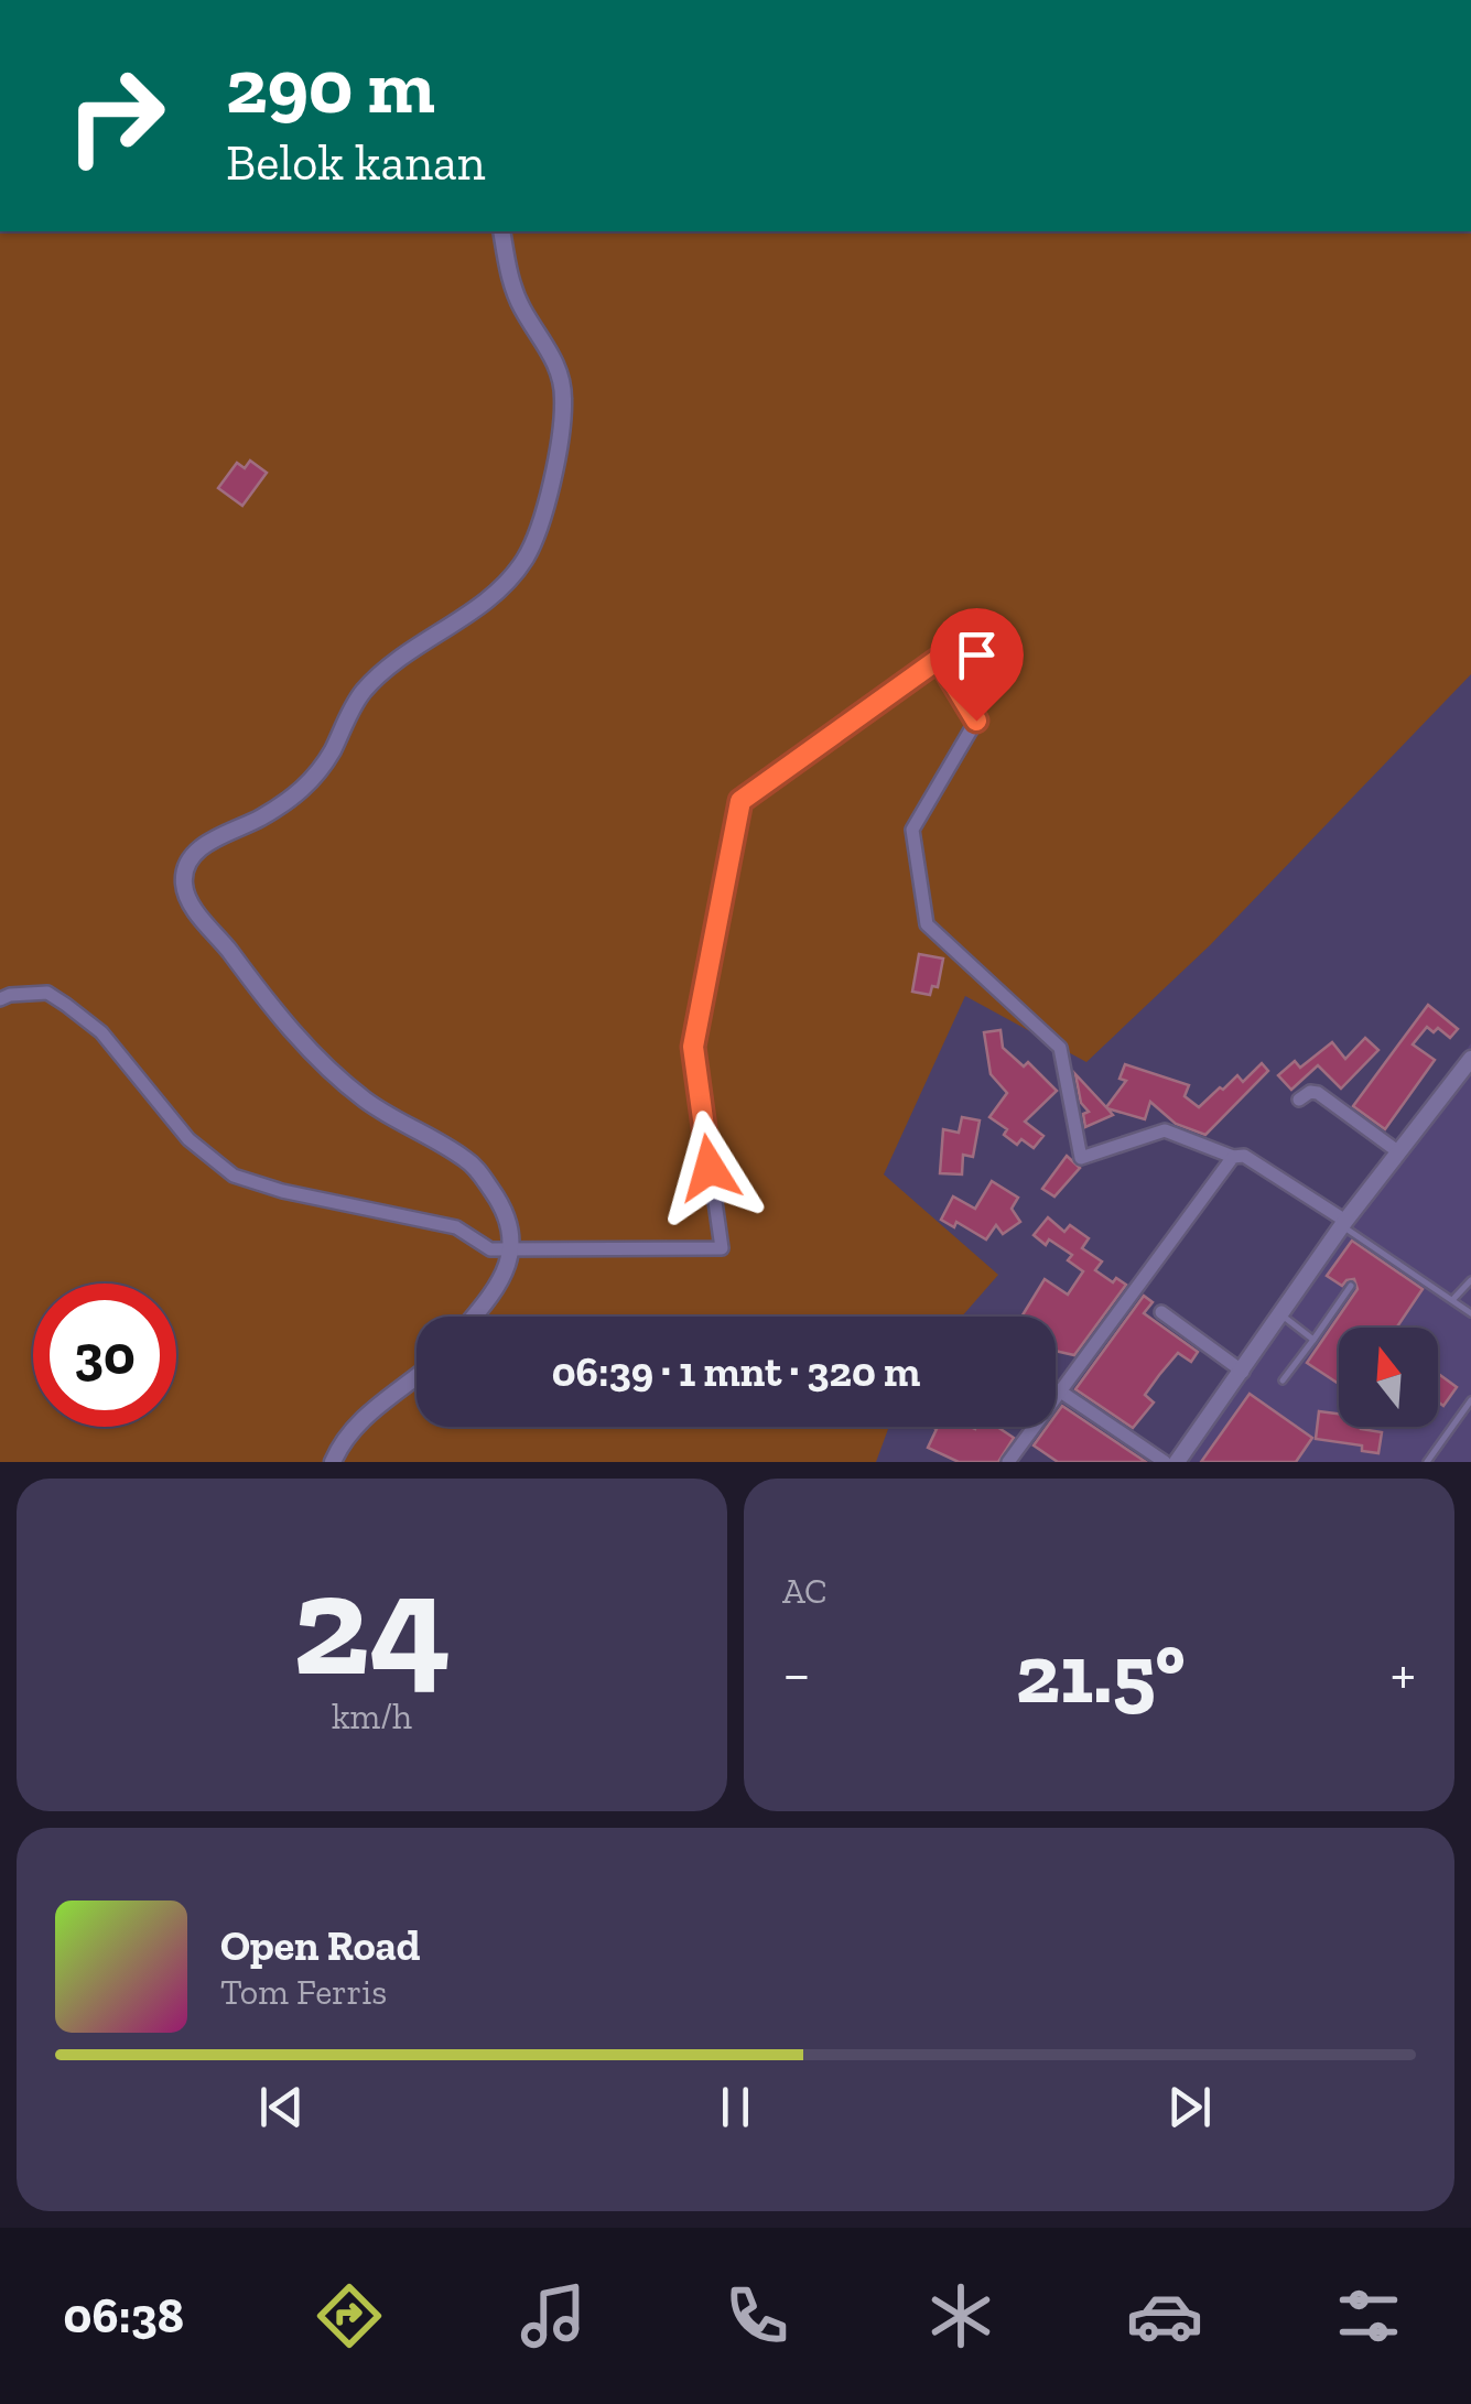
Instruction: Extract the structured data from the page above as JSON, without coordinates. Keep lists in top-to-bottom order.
{
  "north": "top",
  "page": {
    "turn": ["290 m", "Belok kanan"],
    "limit": "30",
    "trip": "06:39 · 1 mnt · 320 m",
    "tile": [
      ["24", "km/h"],
      "AC"
    ],
    "heat": ["−", "21.5°", "+"],
    "song": ["Open Road", "Tom Ferris"],
    "tabs": "06:38"
  }
}
